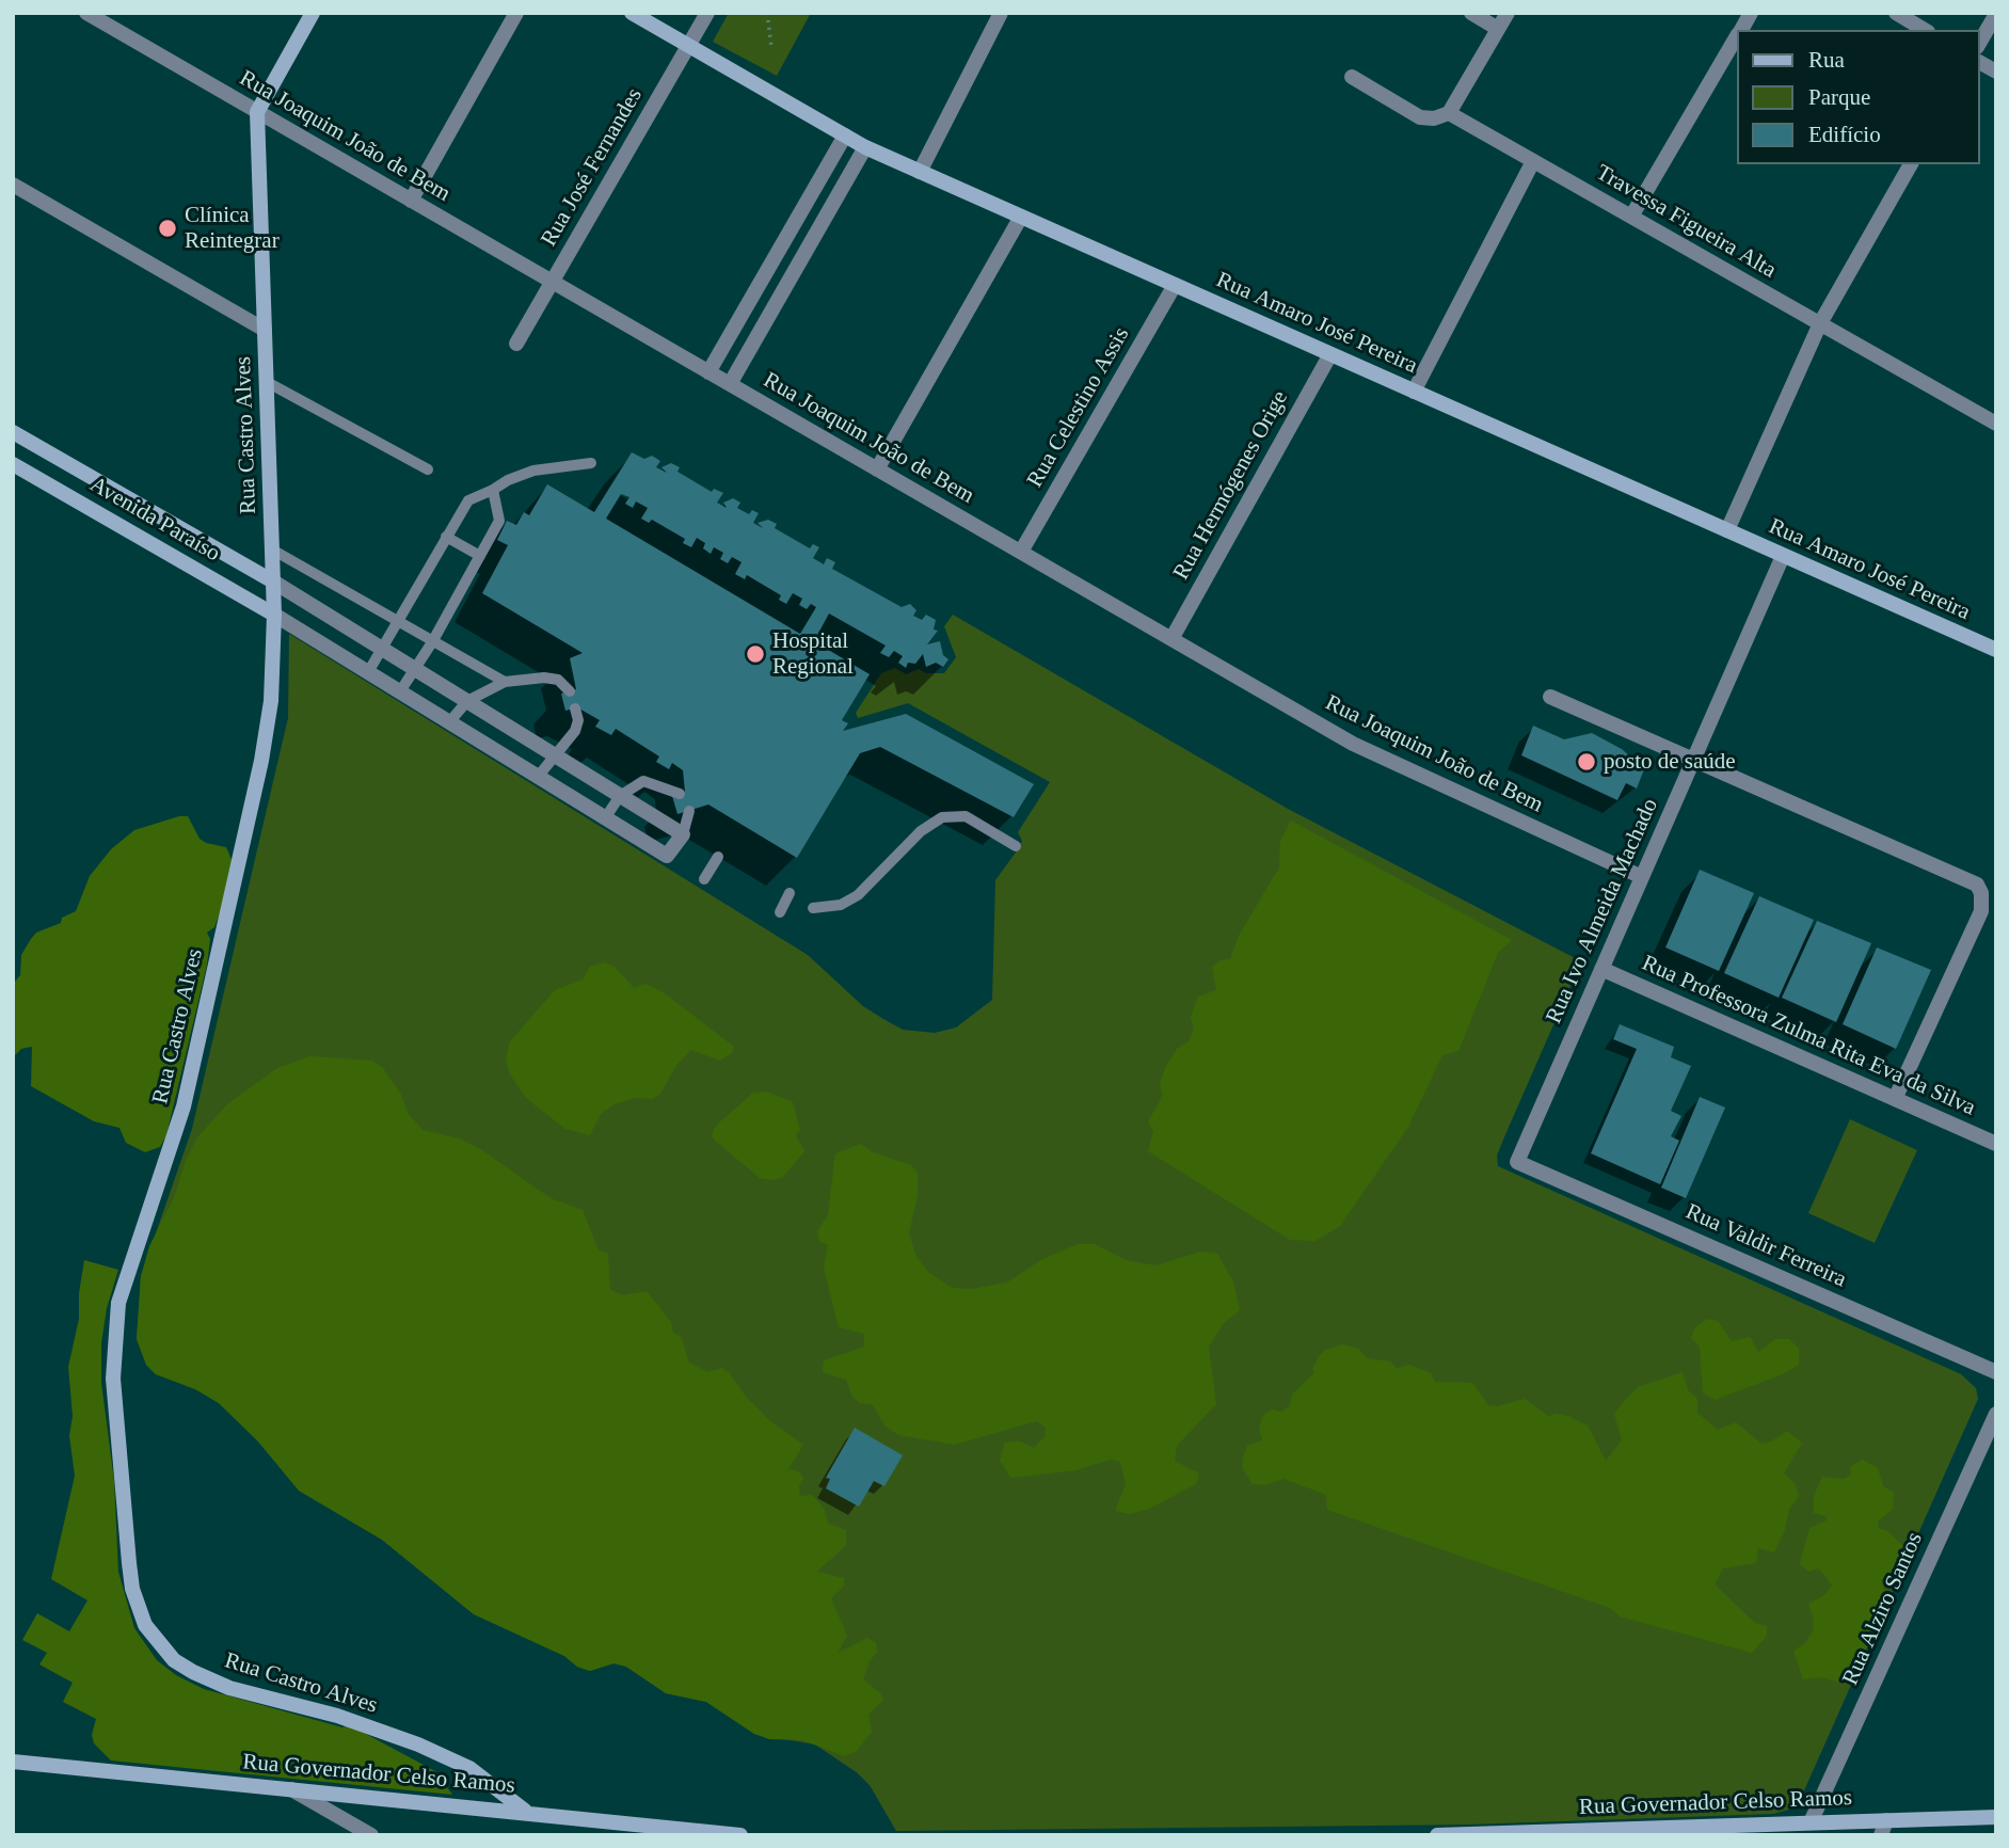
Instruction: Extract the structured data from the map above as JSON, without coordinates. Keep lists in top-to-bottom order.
{
  "streets": {
    "street": [
      "Rua Joaquim João de Bem",
      "Rua José Fernandes",
      "Travessa Figueira Alta",
      "Rua Amaro José Pereira",
      "Rua Celestino Assis",
      "Rua Castro Alves",
      "Rua Hermógenes Orige",
      "Avenida Paraíso",
      "Rua Ivo Almeida Machado",
      "Rua Professora Zulma Rita Eva da Silva",
      "Rua Valdir Ferreira",
      "Rua Alziro Santos",
      "Rua Governador Celso Ramos"
    ]
  },
  "crossings": [
    ["Rua Joaquim João de Bem", "Rua José Fernandes"],
    ["Rua Joaquim João de Bem", "Rua Celestino Assis"],
    ["Rua Joaquim João de Bem", "Rua Castro Alves"],
    ["Rua Joaquim João de Bem", "Rua Hermógenes Orige"],
    ["Rua Joaquim João de Bem", "Rua Ivo Almeida Machado"],
    ["Rua José Fernandes", "Rua Amaro José Pereira"],
    ["Rua Amaro José Pereira", "Rua Celestino Assis"],
    ["Rua Amaro José Pereira", "Rua Hermógenes Orige"],
    ["Rua Amaro José Pereira", "Rua Ivo Almeida Machado"],
    ["Rua Castro Alves", "Avenida Paraíso"],
    ["Rua Castro Alves", "Rua Governador Celso Ramos"],
    ["Rua Ivo Almeida Machado", "Rua Professora Zulma Rita Eva da Silva"],
    ["Rua Ivo Almeida Machado", "Rua Valdir Ferreira"],
    ["Rua Alziro Santos", "Rua Governador Celso Ramos"]
  ],
  "places": ["Clínica Reintegrar", "Hospital Regional", "posto de saúde"],
  "legend": ["Rua", "Parque", "Edifício"]
}
